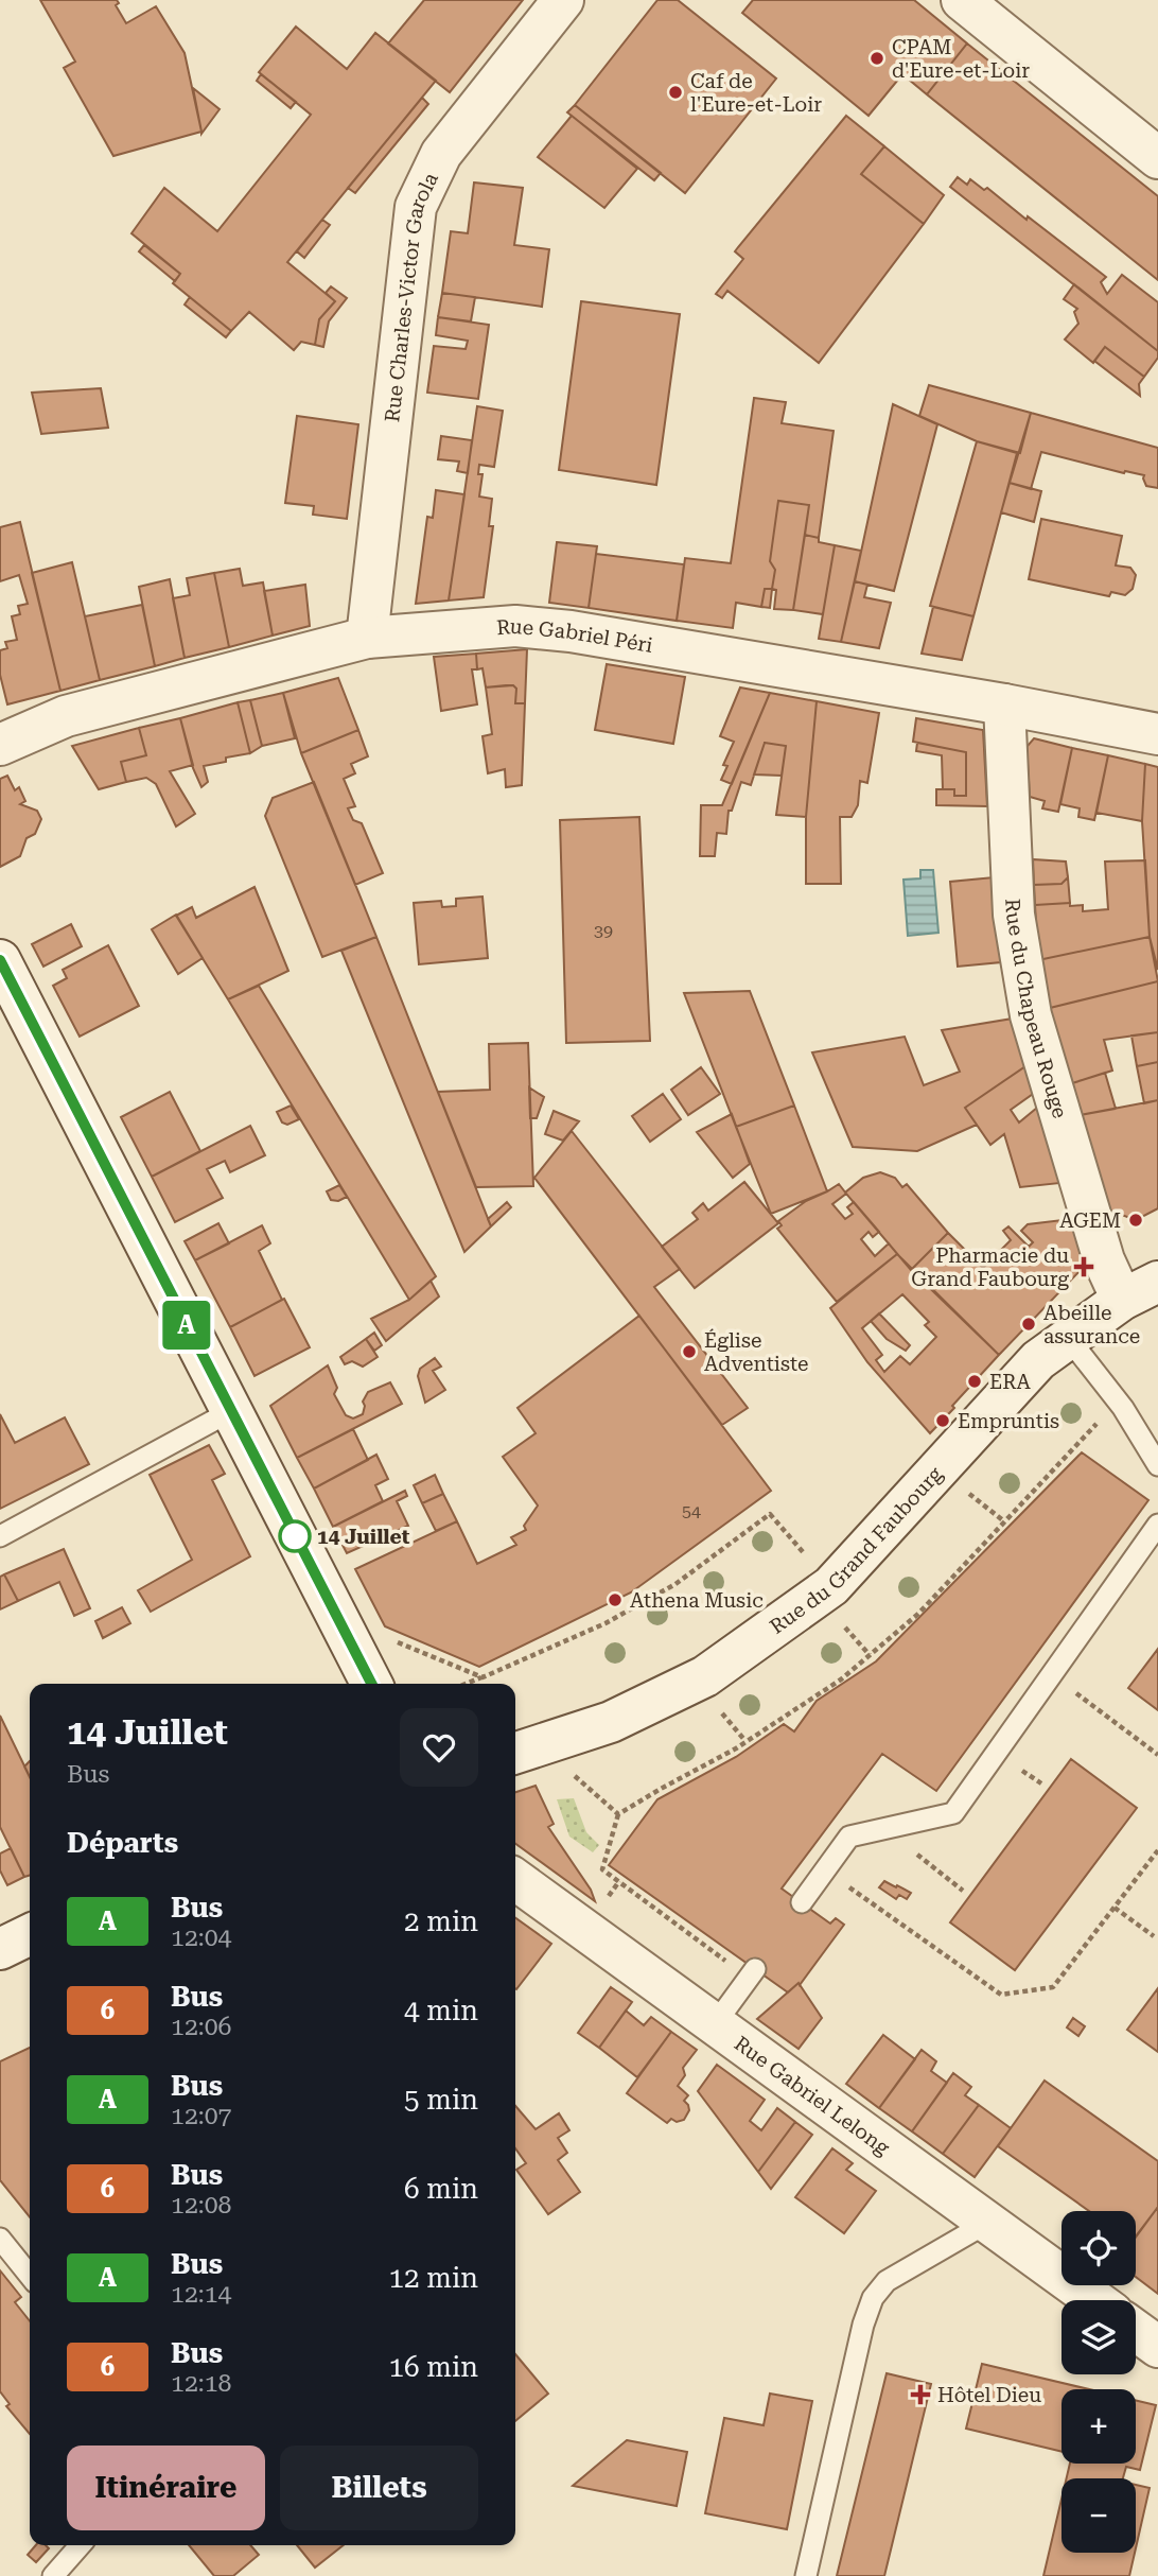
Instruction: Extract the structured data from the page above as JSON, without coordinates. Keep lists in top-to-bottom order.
{
  "streets": {
    "street": [
      "Rue Charles-Victor Garola",
      "Rue Gabriel Péri",
      "Rue du Chapeau Rouge",
      "Rue du Grand Faubourg",
      "Rue Gabriel Lelong"
    ]
  },
  "crossings": [
    ["Rue Charles-Victor Garola", "Rue Gabriel Péri"],
    ["Rue Gabriel Péri", "Rue du Chapeau Rouge"],
    ["Rue du Chapeau Rouge", "Rue du Grand Faubourg"]
  ],
  "places": {
    "other": [
      "CPAM d'Eure-et-Loir",
      "Caf de l'Eure-et-Loir",
      "AGEM",
      "Abeille assurance",
      "Église Adventiste",
      "ERA",
      "Empruntis",
      "14 Juillet",
      "Athena Music"
    ],
    "health": ["Pharmacie du Grand Faubourg", "Hôtel Dieu"]
  },
  "lines": ["bus line A"],
  "house_numbers": ["39", "54"],
  "page": {
    "on_map": "A",
    "heading": [
      ["14 Juillet", "Bus"],
      "Départs"
    ],
    "list": [
      {
        "mark": "A",
        "name": "Bus",
        "note": "12:04",
        "value": "2 min"
      },
      {
        "mark": "6",
        "name": "Bus",
        "note": "12:06",
        "value": "4 min"
      },
      {
        "mark": "A",
        "name": "Bus",
        "note": "12:07",
        "value": "5 min"
      },
      {
        "mark": "6",
        "name": "Bus",
        "note": "12:08",
        "value": "6 min"
      },
      {
        "mark": "A",
        "name": "Bus",
        "note": "12:14",
        "value": "12 min"
      },
      {
        "mark": "6",
        "name": "Bus",
        "note": "12:18",
        "value": "16 min"
      }
    ],
    "map_buttons": ["+", "−"],
    "buttons": ["Itinéraire", "Billets"]
  }
}
